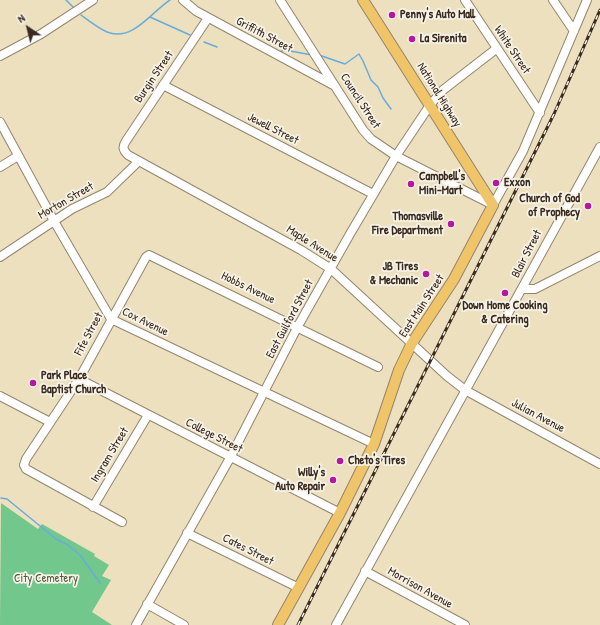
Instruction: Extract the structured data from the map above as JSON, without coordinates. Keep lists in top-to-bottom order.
{
  "streets": {
    "main road": ["National Highway", "East Main Street"],
    "street": [
      "Griffith Street",
      "White Street",
      "Burgin Street",
      "Council Street",
      "Jewell Street",
      "Morton Street",
      "Maple Avenue",
      "Blair Street",
      "Hobbs Avenue",
      "East Guilford Street",
      "Cox Avenue",
      "Fife Street",
      "Julian Avenue",
      "College Street",
      "Ingram Street",
      "Cates Street",
      "Morrison Avenue"
    ]
  },
  "crossings": [
    ["Griffith Street", "Burgin Street"],
    ["Griffith Street", "Council Street"],
    ["White Street", "East Main Street"],
    ["White Street", "East Guilford Street"],
    ["Burgin Street", "Jewell Street"],
    ["Burgin Street", "Maple Avenue"],
    ["National Highway", "Council Street"],
    ["National Highway", "East Main Street"],
    ["National Highway", "East Guilford Street"],
    ["Council Street", "East Main Street"],
    ["Council Street", "East Guilford Street"],
    ["Jewell Street", "East Guilford Street"],
    ["Morton Street", "Maple Avenue"],
    ["Morton Street", "Cox Avenue"],
    ["Maple Avenue", "East Main Street"],
    ["Maple Avenue", "East Guilford Street"],
    ["Maple Avenue", "Julian Avenue"],
    ["Hobbs Avenue", "East Guilford Street"],
    ["Hobbs Avenue", "Fife Street"],
    ["East Main Street", "Cox Avenue"],
    ["East Main Street", "College Street"],
    ["East Main Street", "Cates Street"],
    ["East Guilford Street", "Cox Avenue"],
    ["East Guilford Street", "College Street"],
    ["East Guilford Street", "Cates Street"],
    ["Cox Avenue", "Fife Street"],
    ["Fife Street", "College Street"],
    ["Fife Street", "Ingram Street"],
    ["College Street", "Ingram Street"]
  ],
  "parks": ["City Cemetery"],
  "places": [
    "Penny's Auto Mall",
    "La Sirenita",
    "Exxon",
    "Campbell's Mini-Mart",
    "Church of God of Prophecy",
    "Thomasville Fire Department",
    "JB Tires & Mechanic",
    "Down Home Cooking & Catering",
    "Park Place Baptist Church",
    "Cheto's Tires",
    "Willy's Auto Repair"
  ],
  "north": "top left"
}
